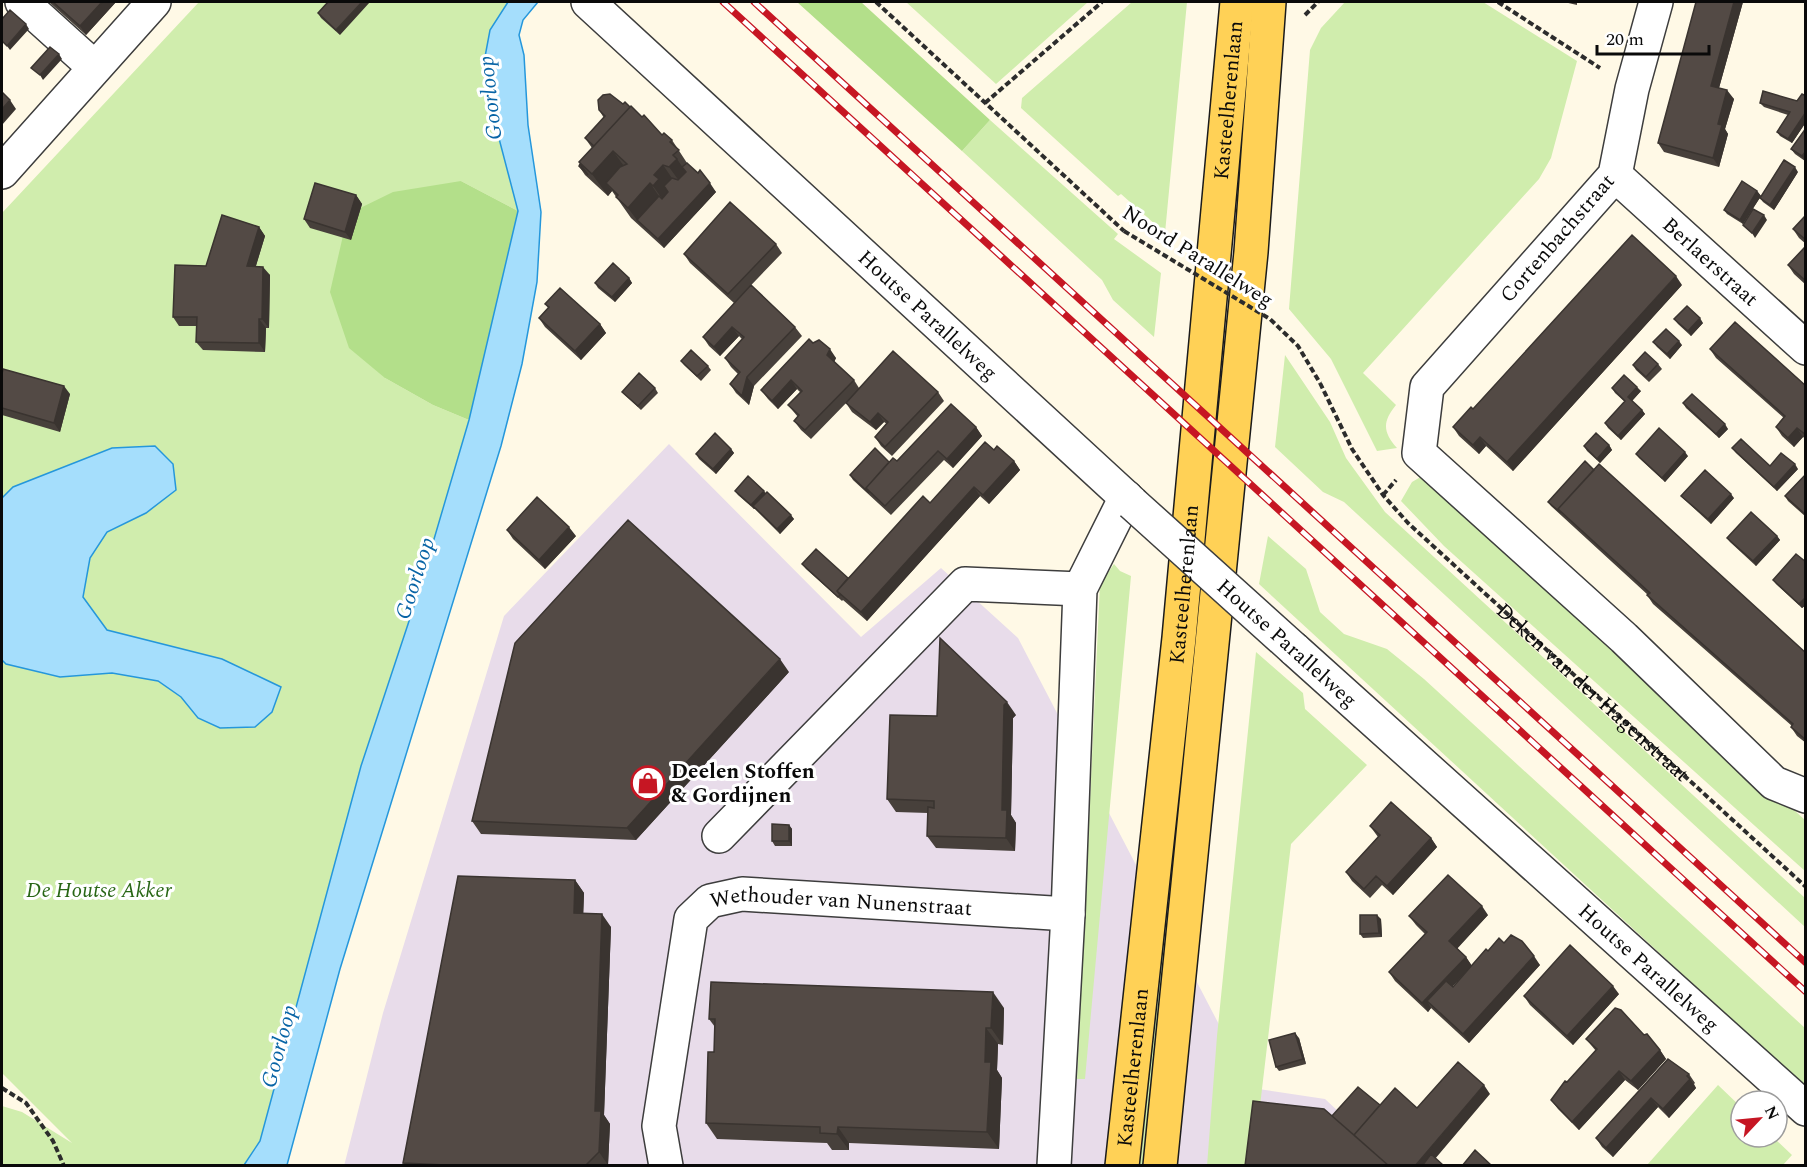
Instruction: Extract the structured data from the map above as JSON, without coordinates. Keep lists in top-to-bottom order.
{
  "streets": {
    "main road": ["Kasteelherenlaan"],
    "street": [
      "Cortenbachstraat",
      "Berlaerstraat",
      "Houtse Parallelweg",
      "Wethouder van Nunenstraat"
    ],
    "path": ["Noord Parallelweg", "Deken van der Hagenstraat"]
  },
  "crossings": [
    ["Cortenbachstraat", "Berlaerstraat"],
    ["Noord Parallelweg", "Deken van der Hagenstraat"]
  ],
  "water": ["Goorloop"],
  "parks": ["De Houtse Akker"],
  "places": {
    "shop": ["Deelen Stoffen & Gordijnen"]
  },
  "scale_bar": "20 m",
  "north": "top right"
}
